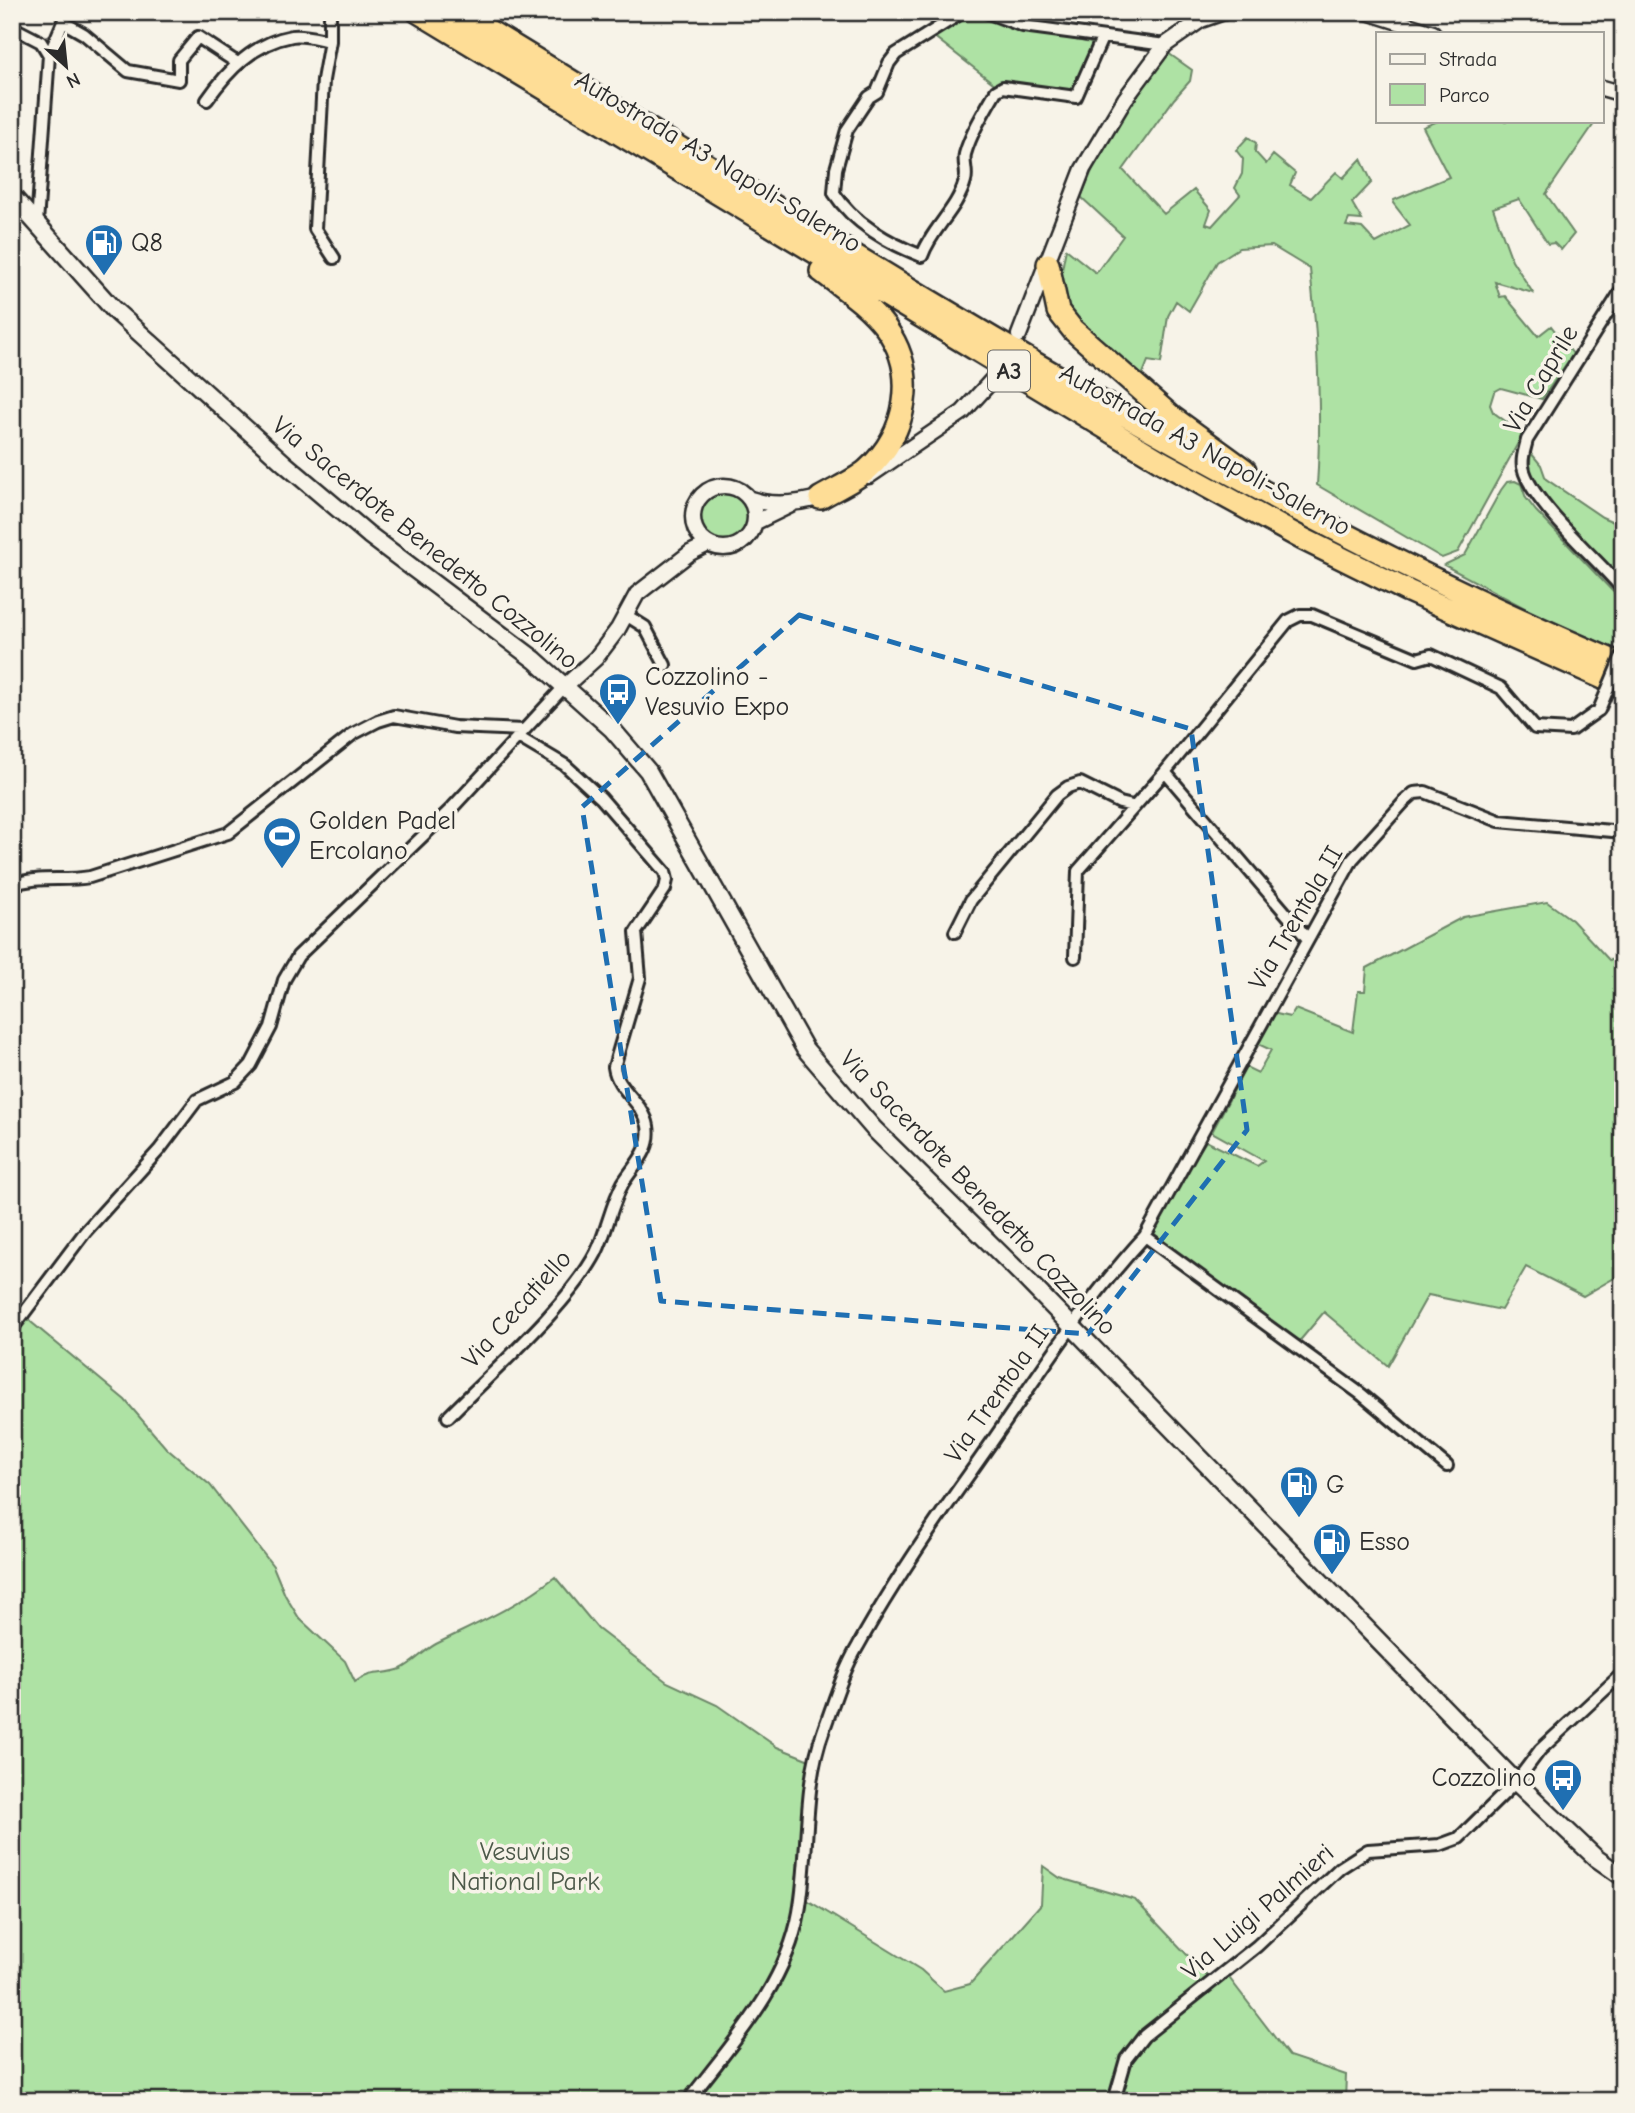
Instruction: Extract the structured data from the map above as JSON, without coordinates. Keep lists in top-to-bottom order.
{
  "streets": {
    "highway": ["Autostrada A3 Napoli-Salerno", "A3"],
    "main road": ["Via Sacerdote Benedetto Cozzolino"],
    "street": [
      "Via Caprile",
      "Via Trentola II",
      "Via Cecatiello",
      "Via Luigi Palmieri"
    ]
  },
  "crossings": [
    ["Via Sacerdote Benedetto Cozzolino", "Via Trentola II"],
    ["Via Sacerdote Benedetto Cozzolino", "Via Luigi Palmieri"]
  ],
  "parks": ["Vesuvius National Park"],
  "places": {
    "fuel station": ["Q8", "G", "Esso"],
    "bus stop": ["Cozzolino - Vesuvio Expo", "Cozzolino"],
    "sports": ["Golden Padel Ercolano"]
  },
  "legend": ["Strada", "Parco"],
  "north": "bottom right"
}
